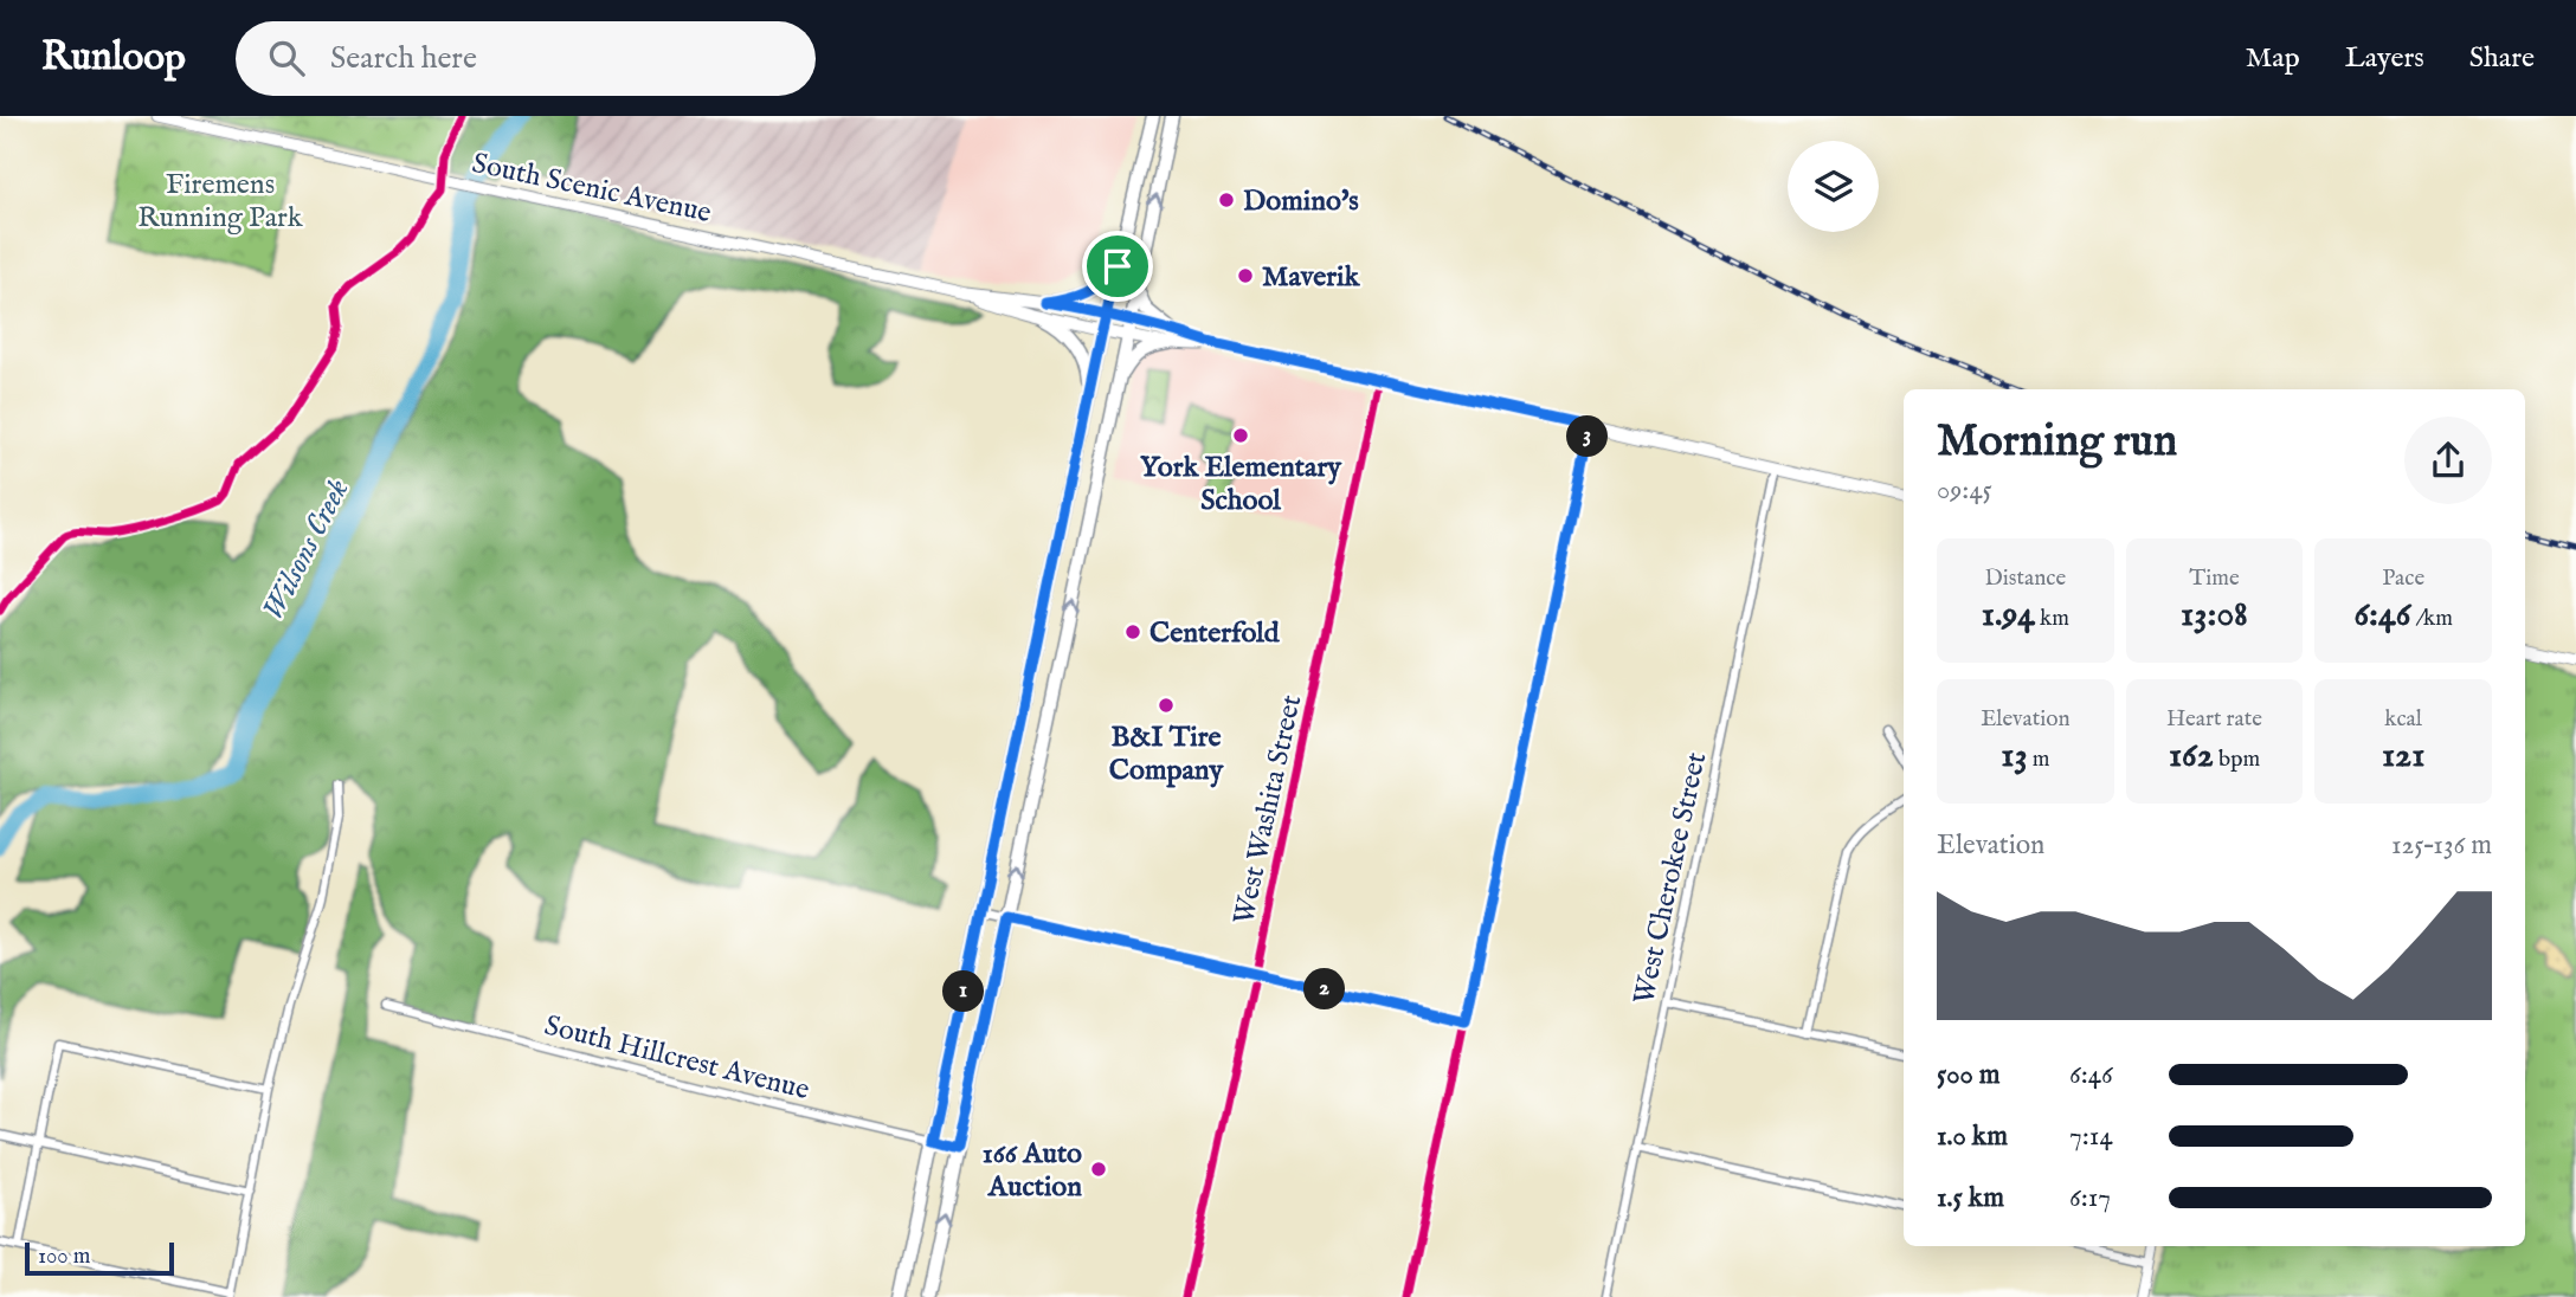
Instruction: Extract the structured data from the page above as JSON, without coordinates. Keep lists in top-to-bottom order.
{
  "streets": {
    "main road": ["South Scenic Avenue"],
    "street": ["West Washita Street", "West Cherokee Street", "South Hillcrest Avenue"]
  },
  "crossings": [
    ["South Scenic Avenue", "West Washita Street"],
    ["South Scenic Avenue", "West Cherokee Street"]
  ],
  "water": ["Wilsons Creek"],
  "parks": ["Firemens Running Park"],
  "places": [
    "Domino's",
    "Maverik",
    "York Elementary School",
    "Centerfold",
    "B&I Tire Company",
    "166 Auto Auction"
  ],
  "scale_bar": "100 m",
  "page": {
    "header": "Runloop",
    "search": "Search here",
    "nav": ["Map", "Layers", "Share"],
    "heading": ["Morning run", "09:45"],
    "pins": ["3", "2", "1"],
    "stats": [
      ["Distance", "1.94 km"],
      ["Time", "13:08"],
      ["Pace", "6:46 /km"],
      ["Elevation", "13 m"],
      ["Heart rate", "162 bpm"],
      ["kcal", "121"]
    ],
    "chart": ["Elevation", "125–136 m"],
    "list": [
      {
        "name": "500 m",
        "note": "6:46"
      },
      {
        "name": "1.0 km",
        "note": "7:14"
      },
      {
        "name": "1.5 km",
        "note": "6:17"
      }
    ],
    "scale": "100 m"
  }
}
